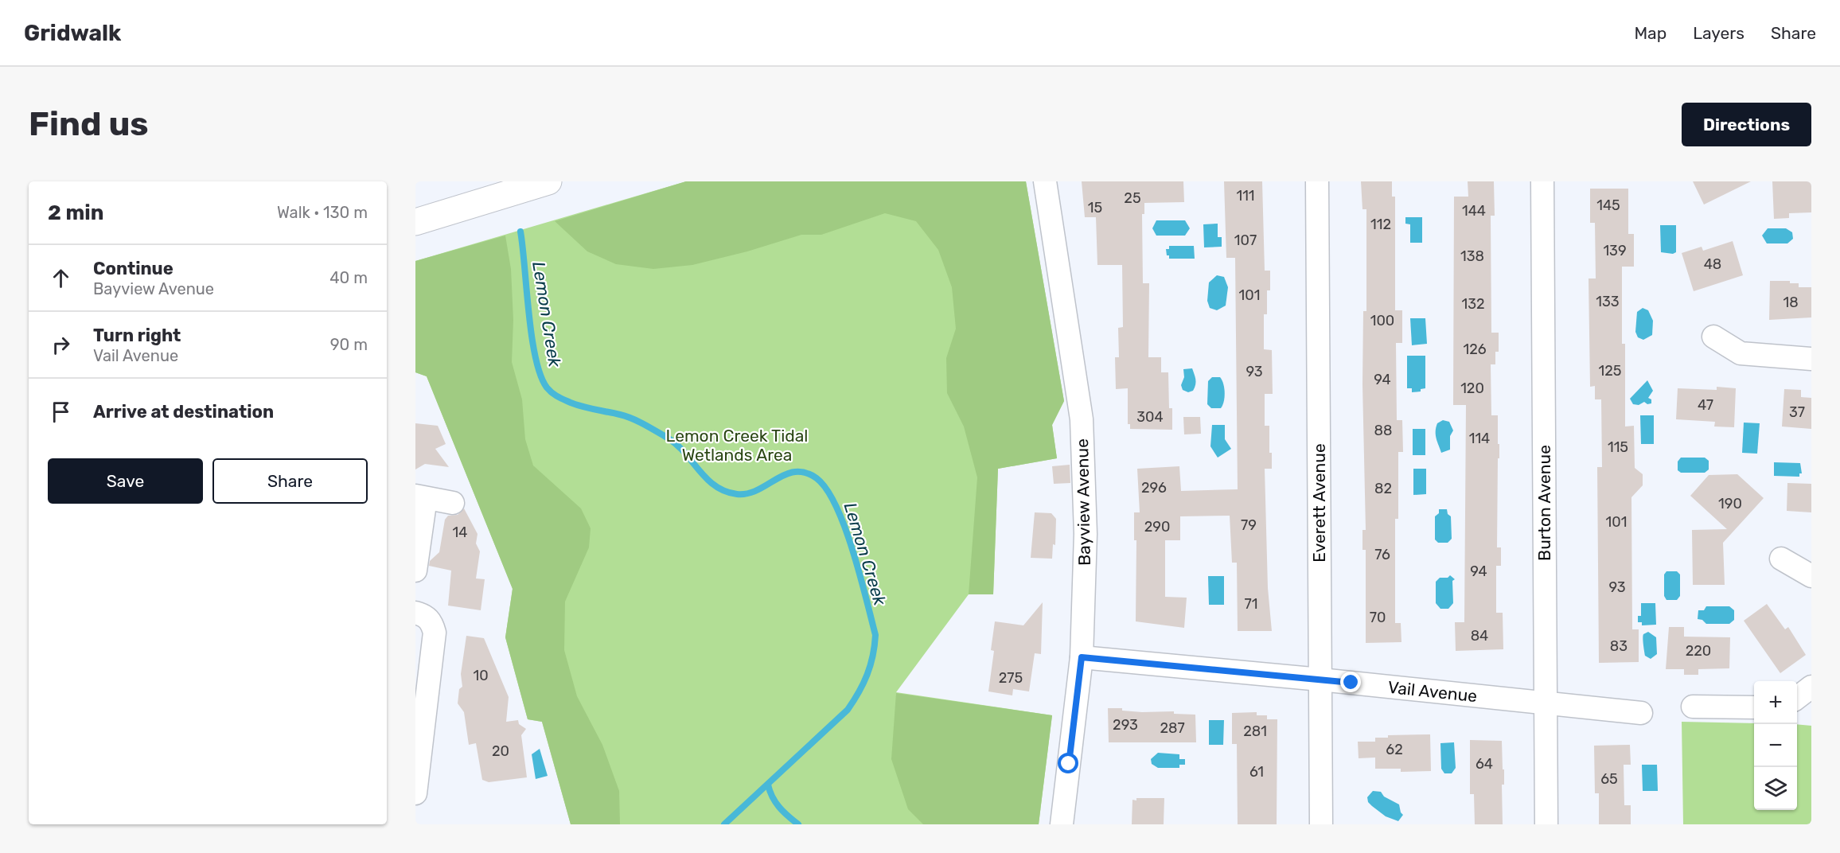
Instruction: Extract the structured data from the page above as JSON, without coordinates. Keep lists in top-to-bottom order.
{
  "streets": {
    "street": [
      "Bayview Avenue",
      "Everett Avenue",
      "Burton Avenue",
      "Vail Avenue"
    ]
  },
  "crossings": [
    ["Bayview Avenue", "Vail Avenue"],
    ["Everett Avenue", "Vail Avenue"],
    ["Burton Avenue", "Vail Avenue"]
  ],
  "water": ["Lemon Creek"],
  "parks": ["Lemon Creek Tidal Wetlands Area"],
  "house_numbers": [
    "111",
    "25",
    "145",
    "15",
    "144",
    "112",
    "107",
    "139",
    "138",
    "48",
    "101",
    "133",
    "18",
    "132",
    "100",
    "126",
    "125",
    "93",
    "94",
    "120",
    "47",
    "37",
    "304",
    "88",
    "114",
    "115",
    "296",
    "82",
    "190",
    "101",
    "79",
    "290",
    "14",
    "76",
    "94",
    "93",
    "71",
    "70",
    "84",
    "83",
    "220",
    "10",
    "275",
    "293",
    "287",
    "281",
    "62",
    "20",
    "64",
    "61",
    "65"
  ],
  "page": {
    "header": "Gridwalk",
    "nav": ["Map", "Layers", "Share"],
    "buttons": [
      "Directions",
      ["Save", "Share"]
    ],
    "title": "Find us",
    "heading": ["2 min", "Walk · 130 m"],
    "list": [
      ["Continue", "Bayview Avenue", "40 m"],
      ["Turn right", "Vail Avenue", "90 m"],
      "Arrive at destination"
    ],
    "map_buttons": ["+", "−"]
  }
}
